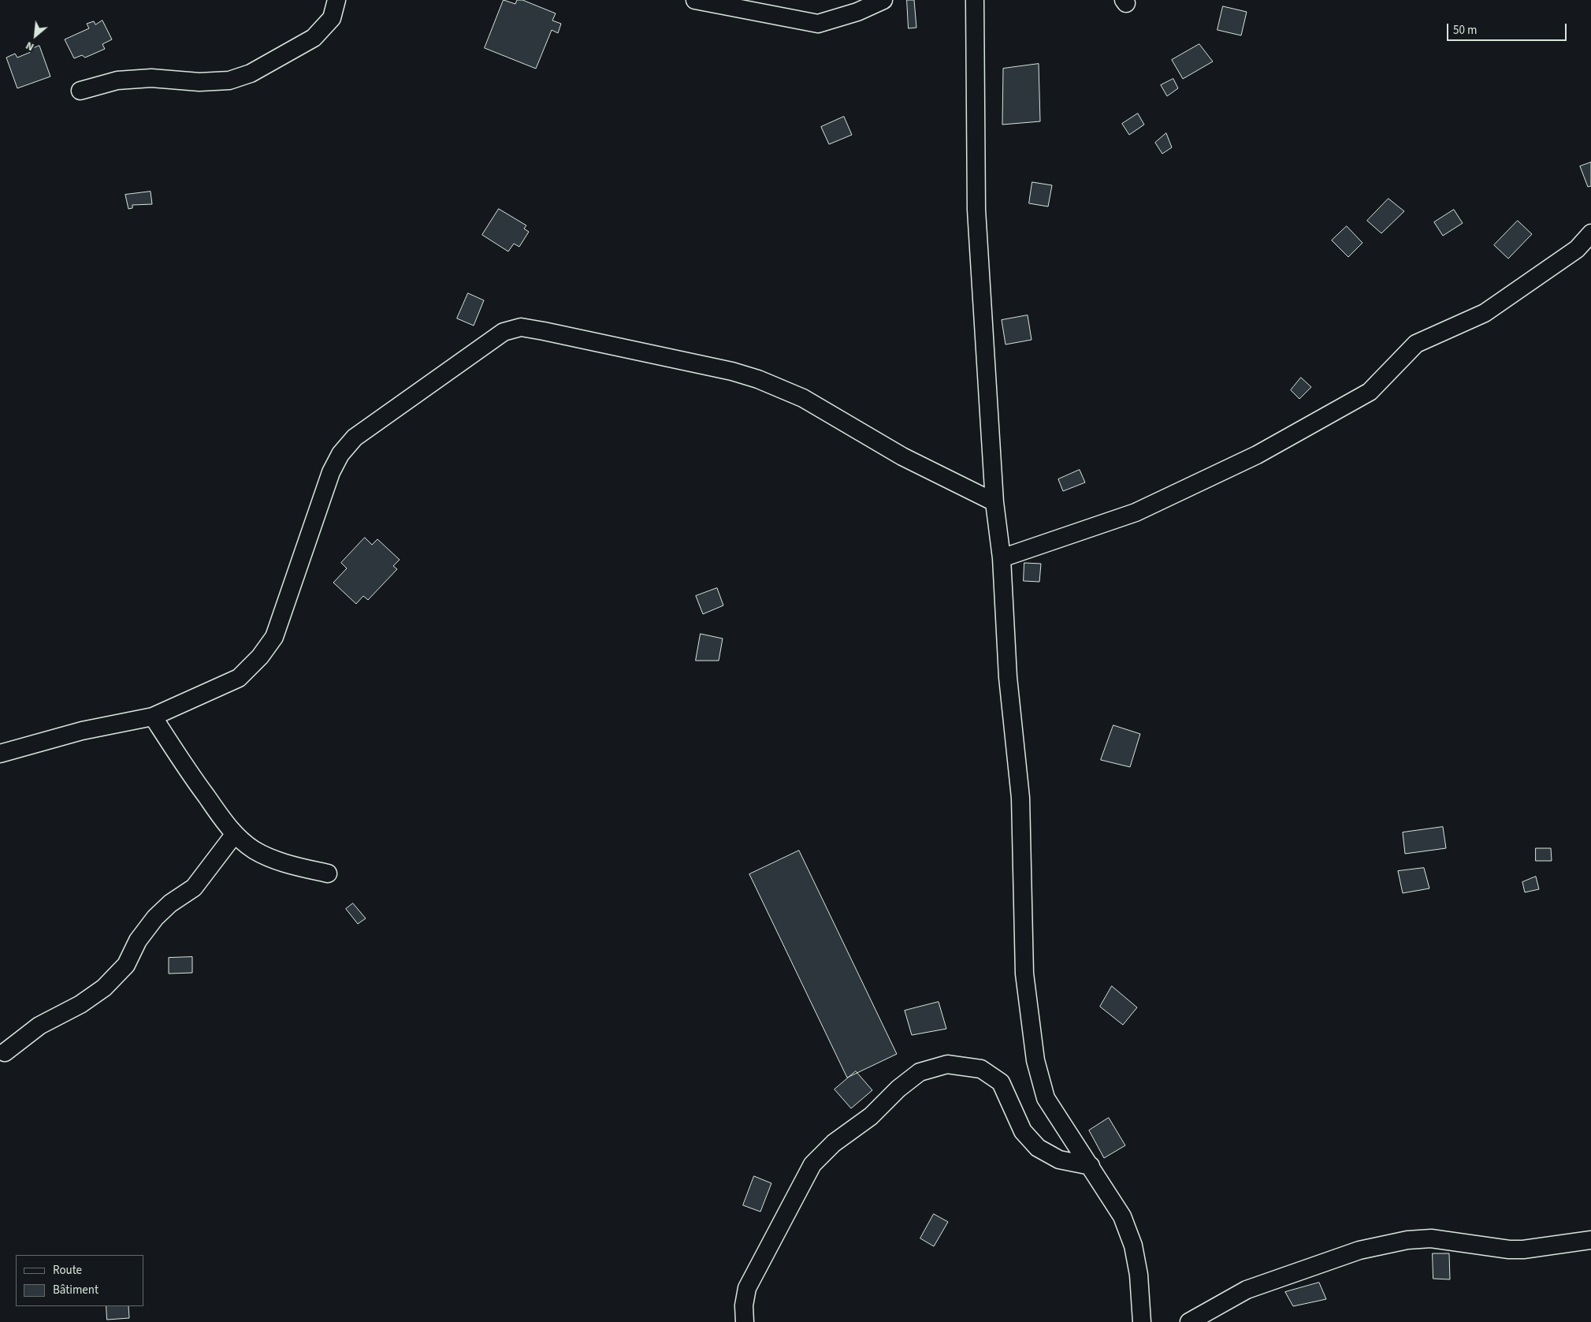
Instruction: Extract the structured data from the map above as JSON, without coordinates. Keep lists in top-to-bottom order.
{
  "legend": ["Route", "Bâtiment"],
  "scale_bar": "50 m",
  "north": "bottom left"
}
